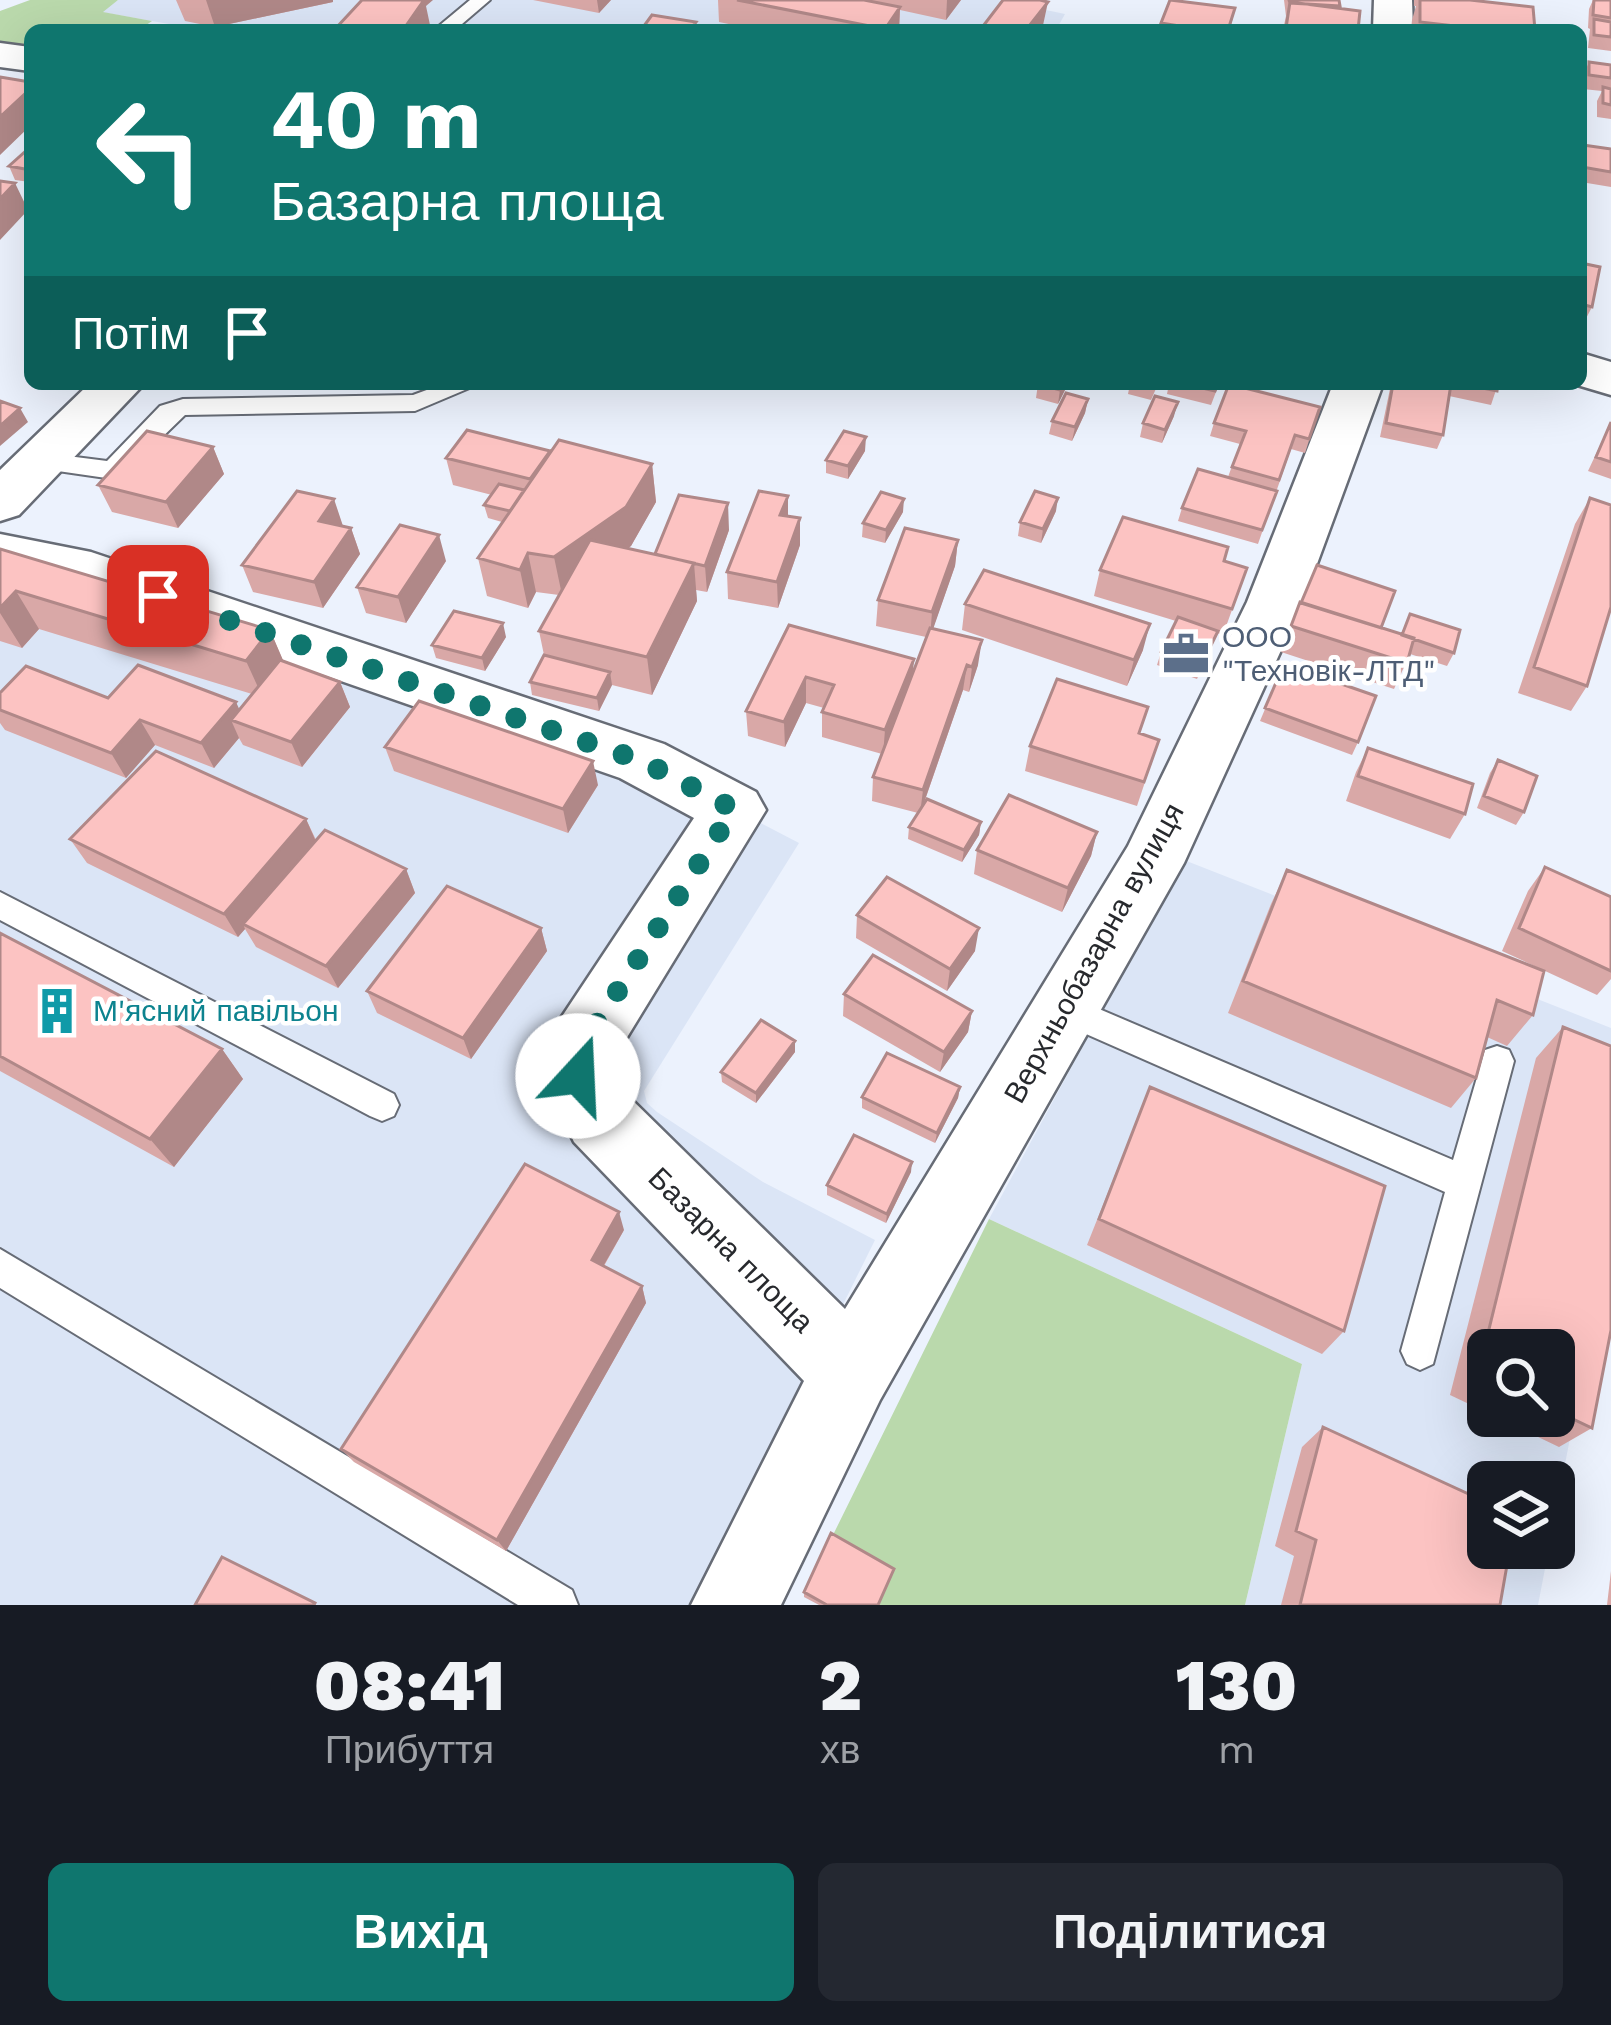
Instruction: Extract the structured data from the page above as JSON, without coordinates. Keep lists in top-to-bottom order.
{
  "streets": {
    "street": ["Верхньобазарна вулиця", "Базарна площа"]
  },
  "crossings": [
    ["Верхньобазарна вулиця", "Базарна площа"]
  ],
  "places": {
    "office": ["ООО \"Техновік-ЛТД\""],
    "building": ["М'ясний павільон"]
  },
  "page": {
    "turn": ["40 m", "Базарна площа"],
    "then": "Потім",
    "eta": [
      "08:41",
      "Прибуття",
      "2",
      "хв",
      "130",
      "m"
    ],
    "buttons": ["Вихід", "Поділитися"]
  }
}
